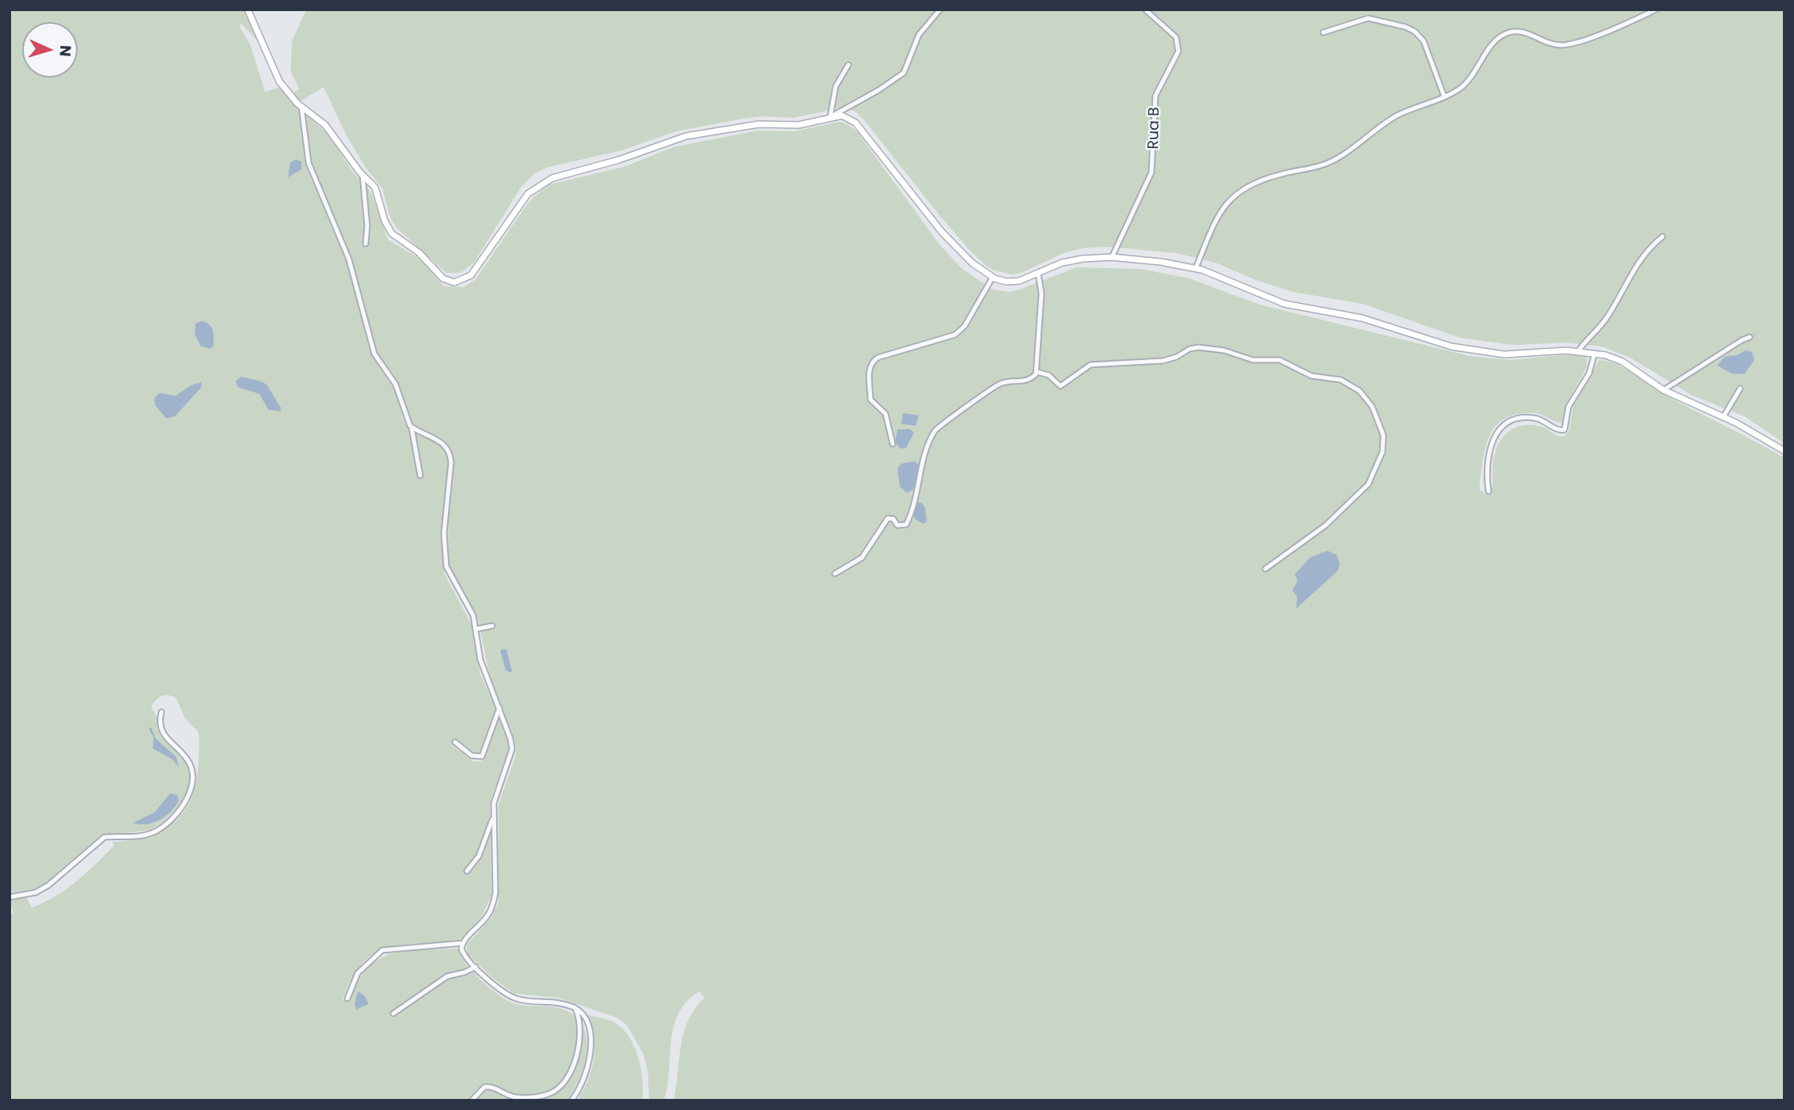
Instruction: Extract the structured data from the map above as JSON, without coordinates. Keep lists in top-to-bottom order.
{
  "streets": {
    "street": ["Rua B"]
  },
  "north": "right"
}
